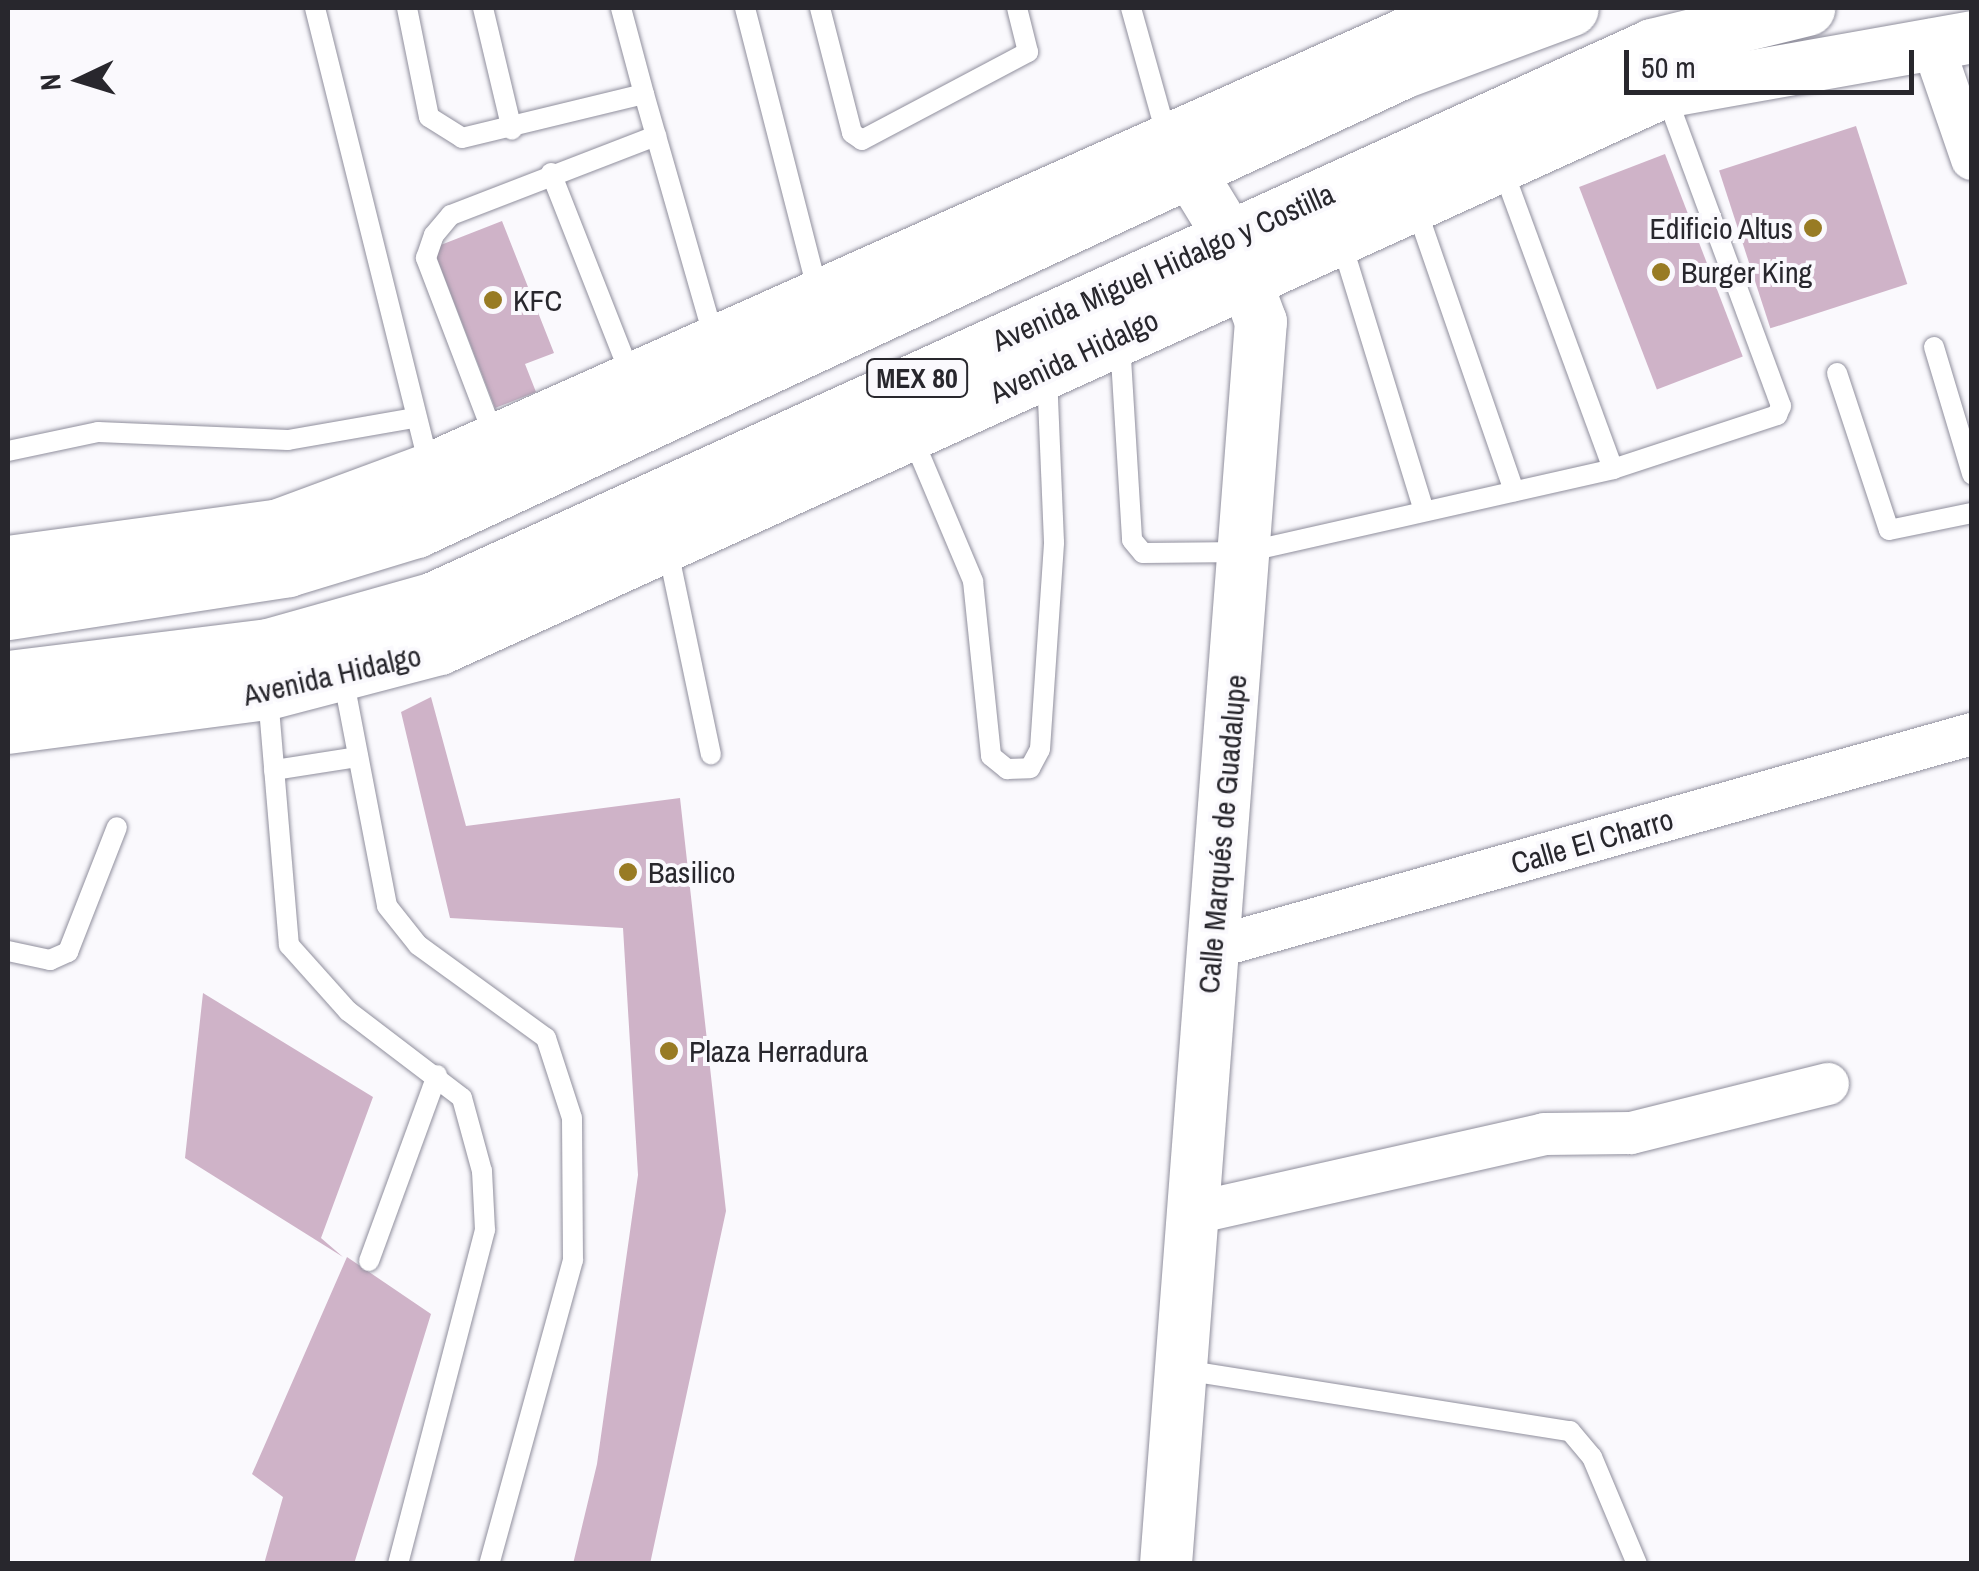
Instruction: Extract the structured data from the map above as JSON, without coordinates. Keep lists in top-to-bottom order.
{
  "streets": {
    "main road": ["Avenida Miguel Hidalgo y Costilla", "MEX 80"],
    "street": ["Avenida Hidalgo", "Calle Marqués de Guadalupe", "Calle El Charro"]
  },
  "crossings": [
    ["Avenida Miguel Hidalgo y Costilla", "Avenida Hidalgo"],
    ["Avenida Miguel Hidalgo y Costilla", "Calle Marqués de Guadalupe"],
    ["Avenida Hidalgo", "Calle Marqués de Guadalupe"],
    ["MEX 80", "Calle Marqués de Guadalupe"],
    ["Calle Marqués de Guadalupe", "Calle El Charro"]
  ],
  "places": [
    "Edificio Altus",
    "Burger King",
    "KFC",
    "Basilico",
    "Plaza Herradura"
  ],
  "scale_bar": "50 m",
  "north": "left"
}
